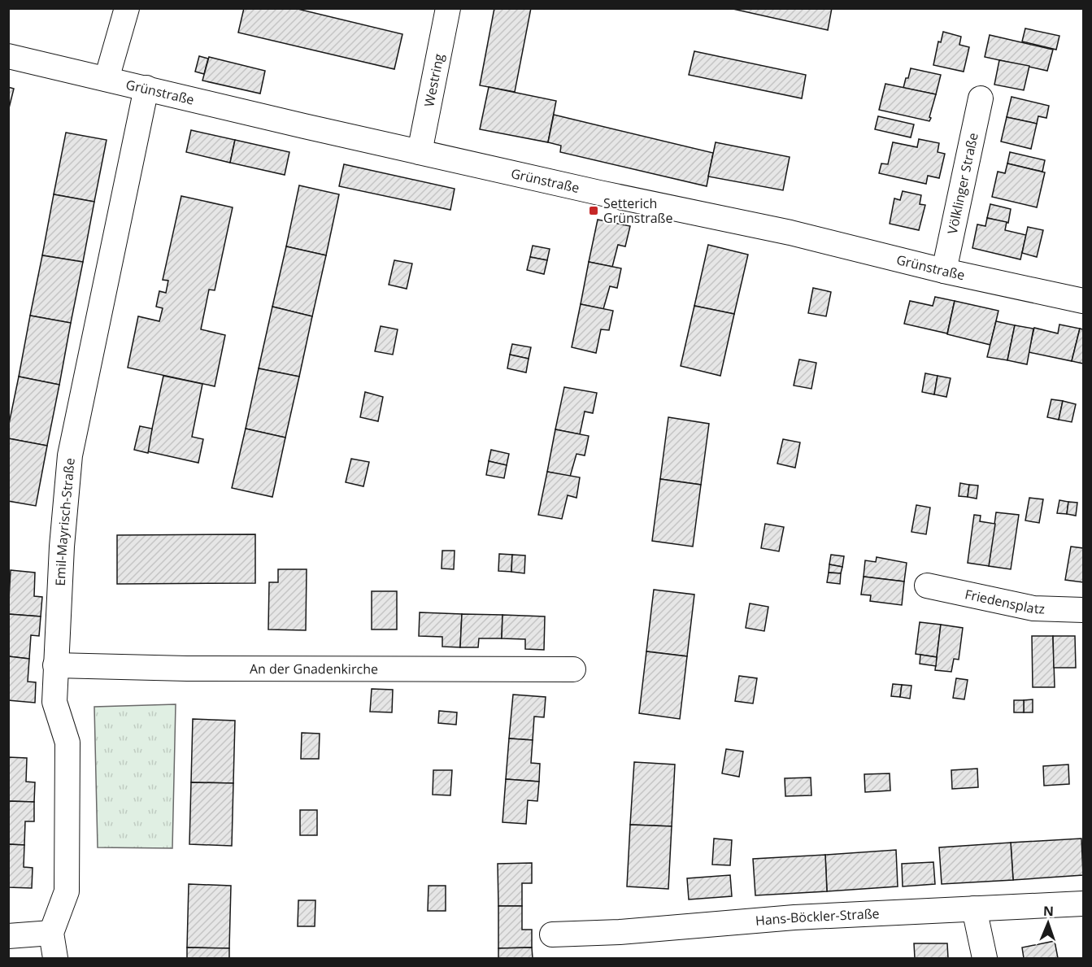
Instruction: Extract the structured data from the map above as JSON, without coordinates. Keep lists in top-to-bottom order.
{
  "streets": {
    "street": [
      "Westring",
      "Grünstraße",
      "Völklinger Straße",
      "Emil-Mayrisch-Straße",
      "Friedensplatz",
      "An der Gnadenkirche",
      "Hans-Böckler-Straße"
    ]
  },
  "crossings": [
    ["Westring", "Grünstraße"],
    ["Grünstraße", "Völklinger Straße"],
    ["Grünstraße", "Emil-Mayrisch-Straße"],
    ["Emil-Mayrisch-Straße", "An der Gnadenkirche"]
  ],
  "places": {
    "transit": ["Setterich Grünstraße"]
  },
  "north": "top"
}
